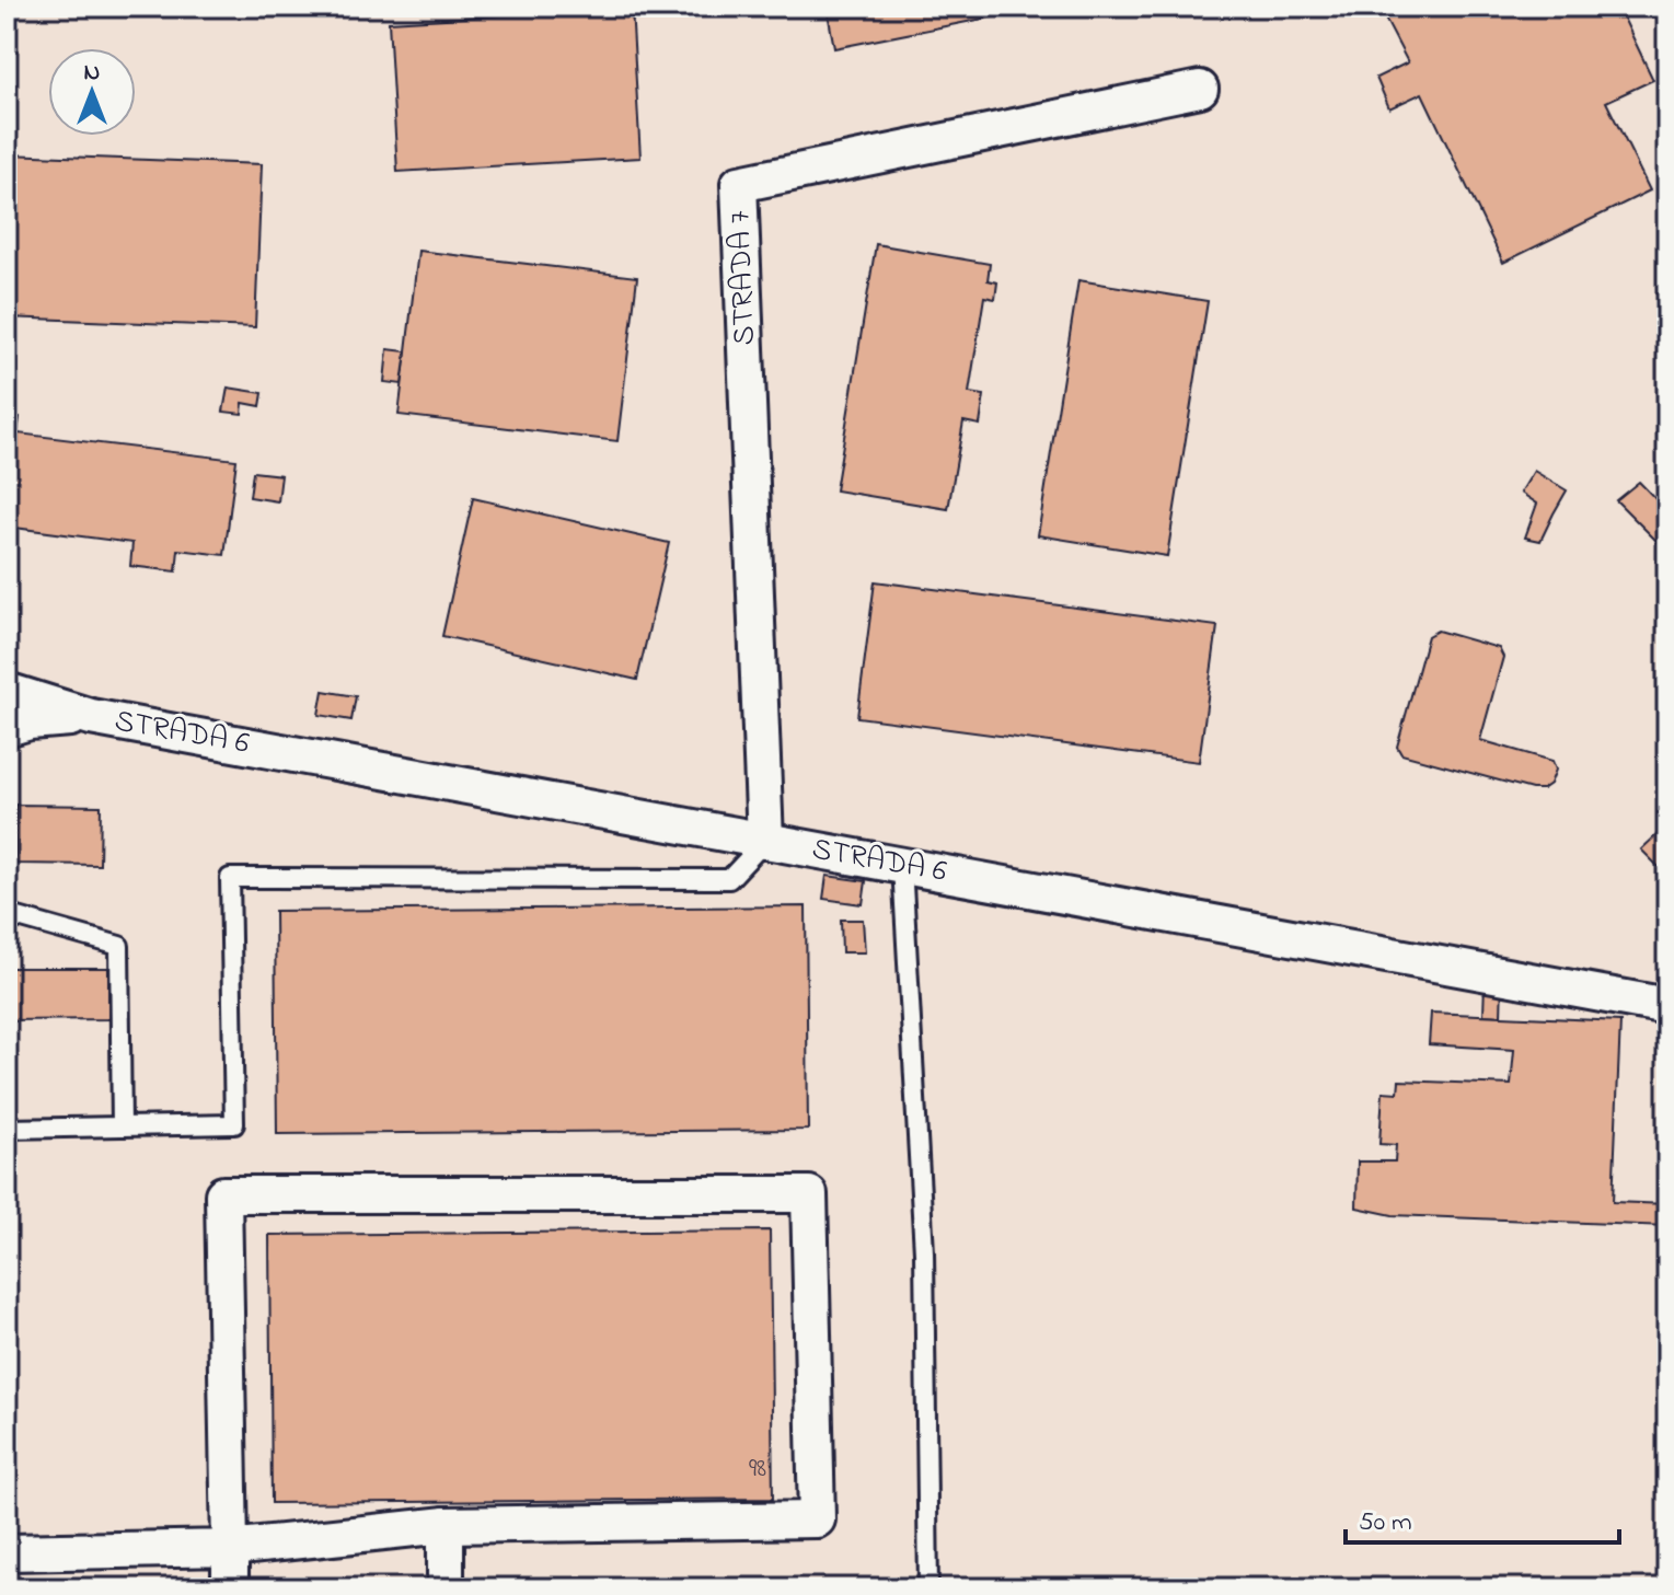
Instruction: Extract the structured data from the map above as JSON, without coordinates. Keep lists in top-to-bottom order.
{
  "streets": {
    "street": ["STRADA 7", "STRADA 6"]
  },
  "crossings": [
    ["STRADA 7", "STRADA 6"]
  ],
  "house_numbers": ["98"],
  "scale_bar": "50 m",
  "north": "top"
}
